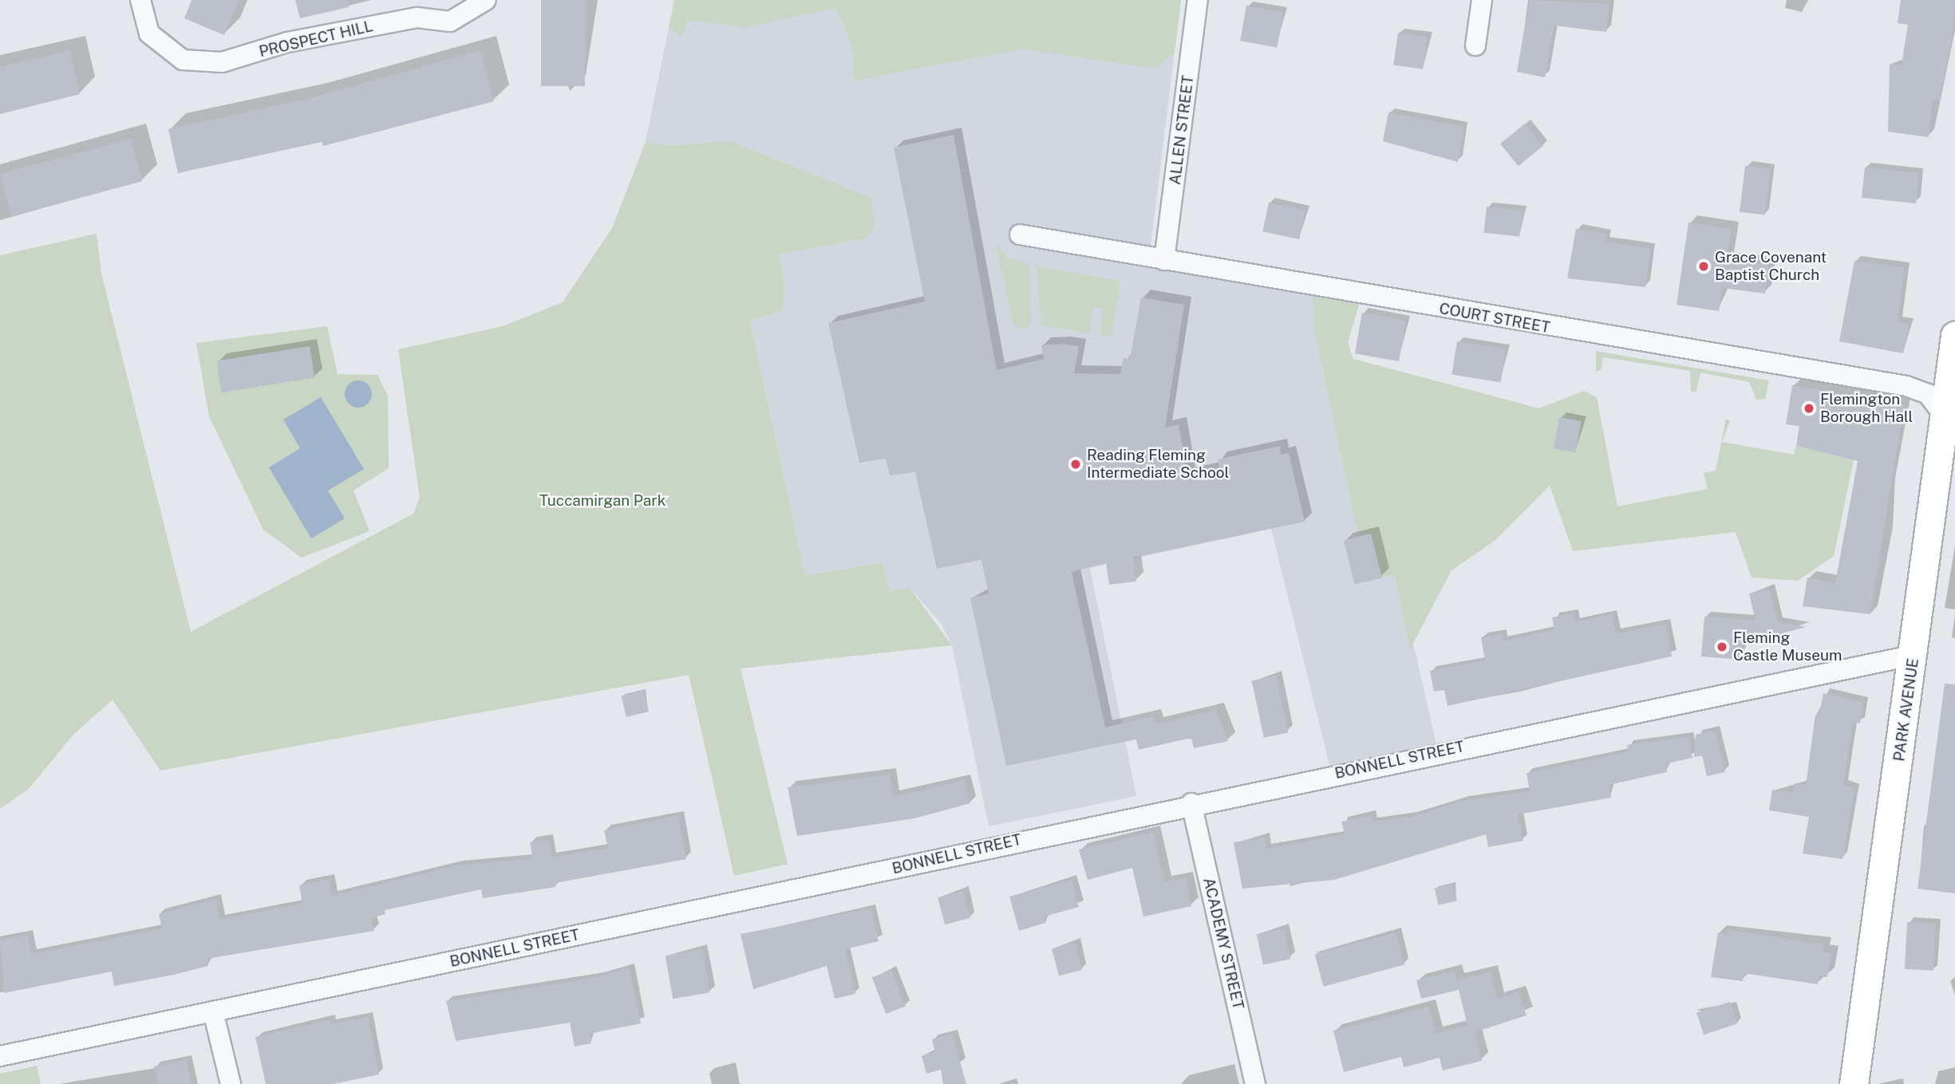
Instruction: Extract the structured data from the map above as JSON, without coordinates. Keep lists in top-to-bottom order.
{
  "streets": {
    "street": [
      "PROSPECT HILL",
      "ALLEN STREET",
      "COURT STREET",
      "PARK AVENUE",
      "BONNELL STREET",
      "ACADEMY STREET"
    ]
  },
  "crossings": [
    ["ALLEN STREET", "COURT STREET"],
    ["COURT STREET", "PARK AVENUE"],
    ["PARK AVENUE", "BONNELL STREET"],
    ["BONNELL STREET", "ACADEMY STREET"]
  ],
  "parks": ["Tuccamirgan Park"],
  "places": [
    "Grace Covenant Baptist Church",
    "Flemington Borough Hall",
    "Reading Fleming Intermediate School",
    "Fleming Castle Museum"
  ]
}
